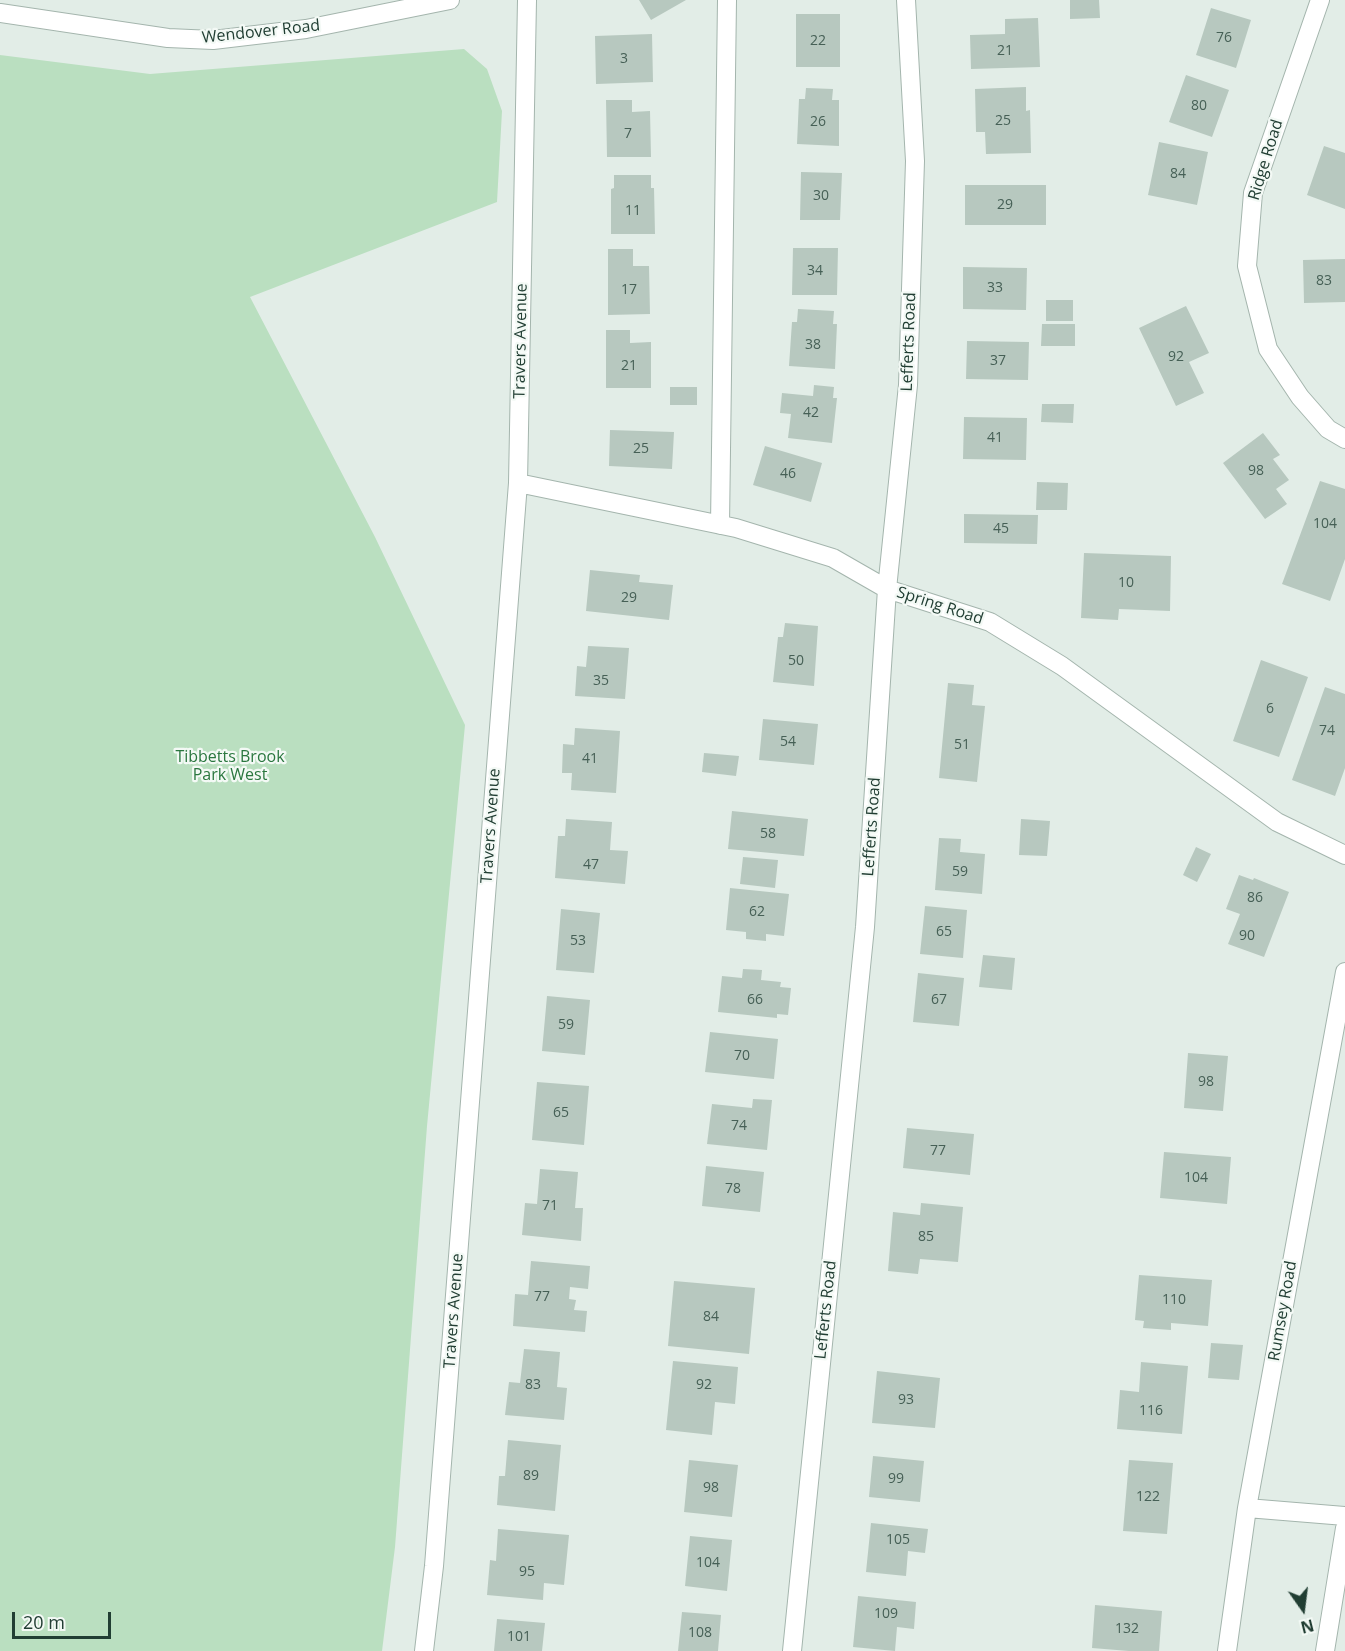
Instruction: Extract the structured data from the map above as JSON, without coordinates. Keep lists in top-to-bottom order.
{
  "streets": {
    "street": [
      "Wendover Road",
      "Ridge Road",
      "Travers Avenue",
      "Lefferts Road",
      "Spring Road",
      "Rumsey Road"
    ]
  },
  "crossings": [
    ["Travers Avenue", "Spring Road"],
    ["Lefferts Road", "Spring Road"]
  ],
  "parks": ["Tibbetts Brook Park West"],
  "house_numbers": [
    "76",
    "22",
    "21",
    "3",
    "80",
    "25",
    "26",
    "7",
    "84",
    "30",
    "29",
    "11",
    "34",
    "83",
    "33",
    "17",
    "38",
    "92",
    "37",
    "21",
    "42",
    "41",
    "25",
    "98",
    "46",
    "104",
    "45",
    "10",
    "29",
    "50",
    "35",
    "6",
    "74",
    "54",
    "51",
    "41",
    "58",
    "47",
    "59",
    "86",
    "62",
    "65",
    "90",
    "53",
    "66",
    "67",
    "59",
    "70",
    "98",
    "65",
    "74",
    "77",
    "104",
    "78",
    "71",
    "85",
    "77",
    "110",
    "84",
    "83",
    "92",
    "93",
    "116",
    "89",
    "99",
    "98",
    "122",
    "105",
    "104",
    "95",
    "109",
    "132",
    "108",
    "101"
  ],
  "scale_bar": "20 m",
  "north": "bottom"
}
